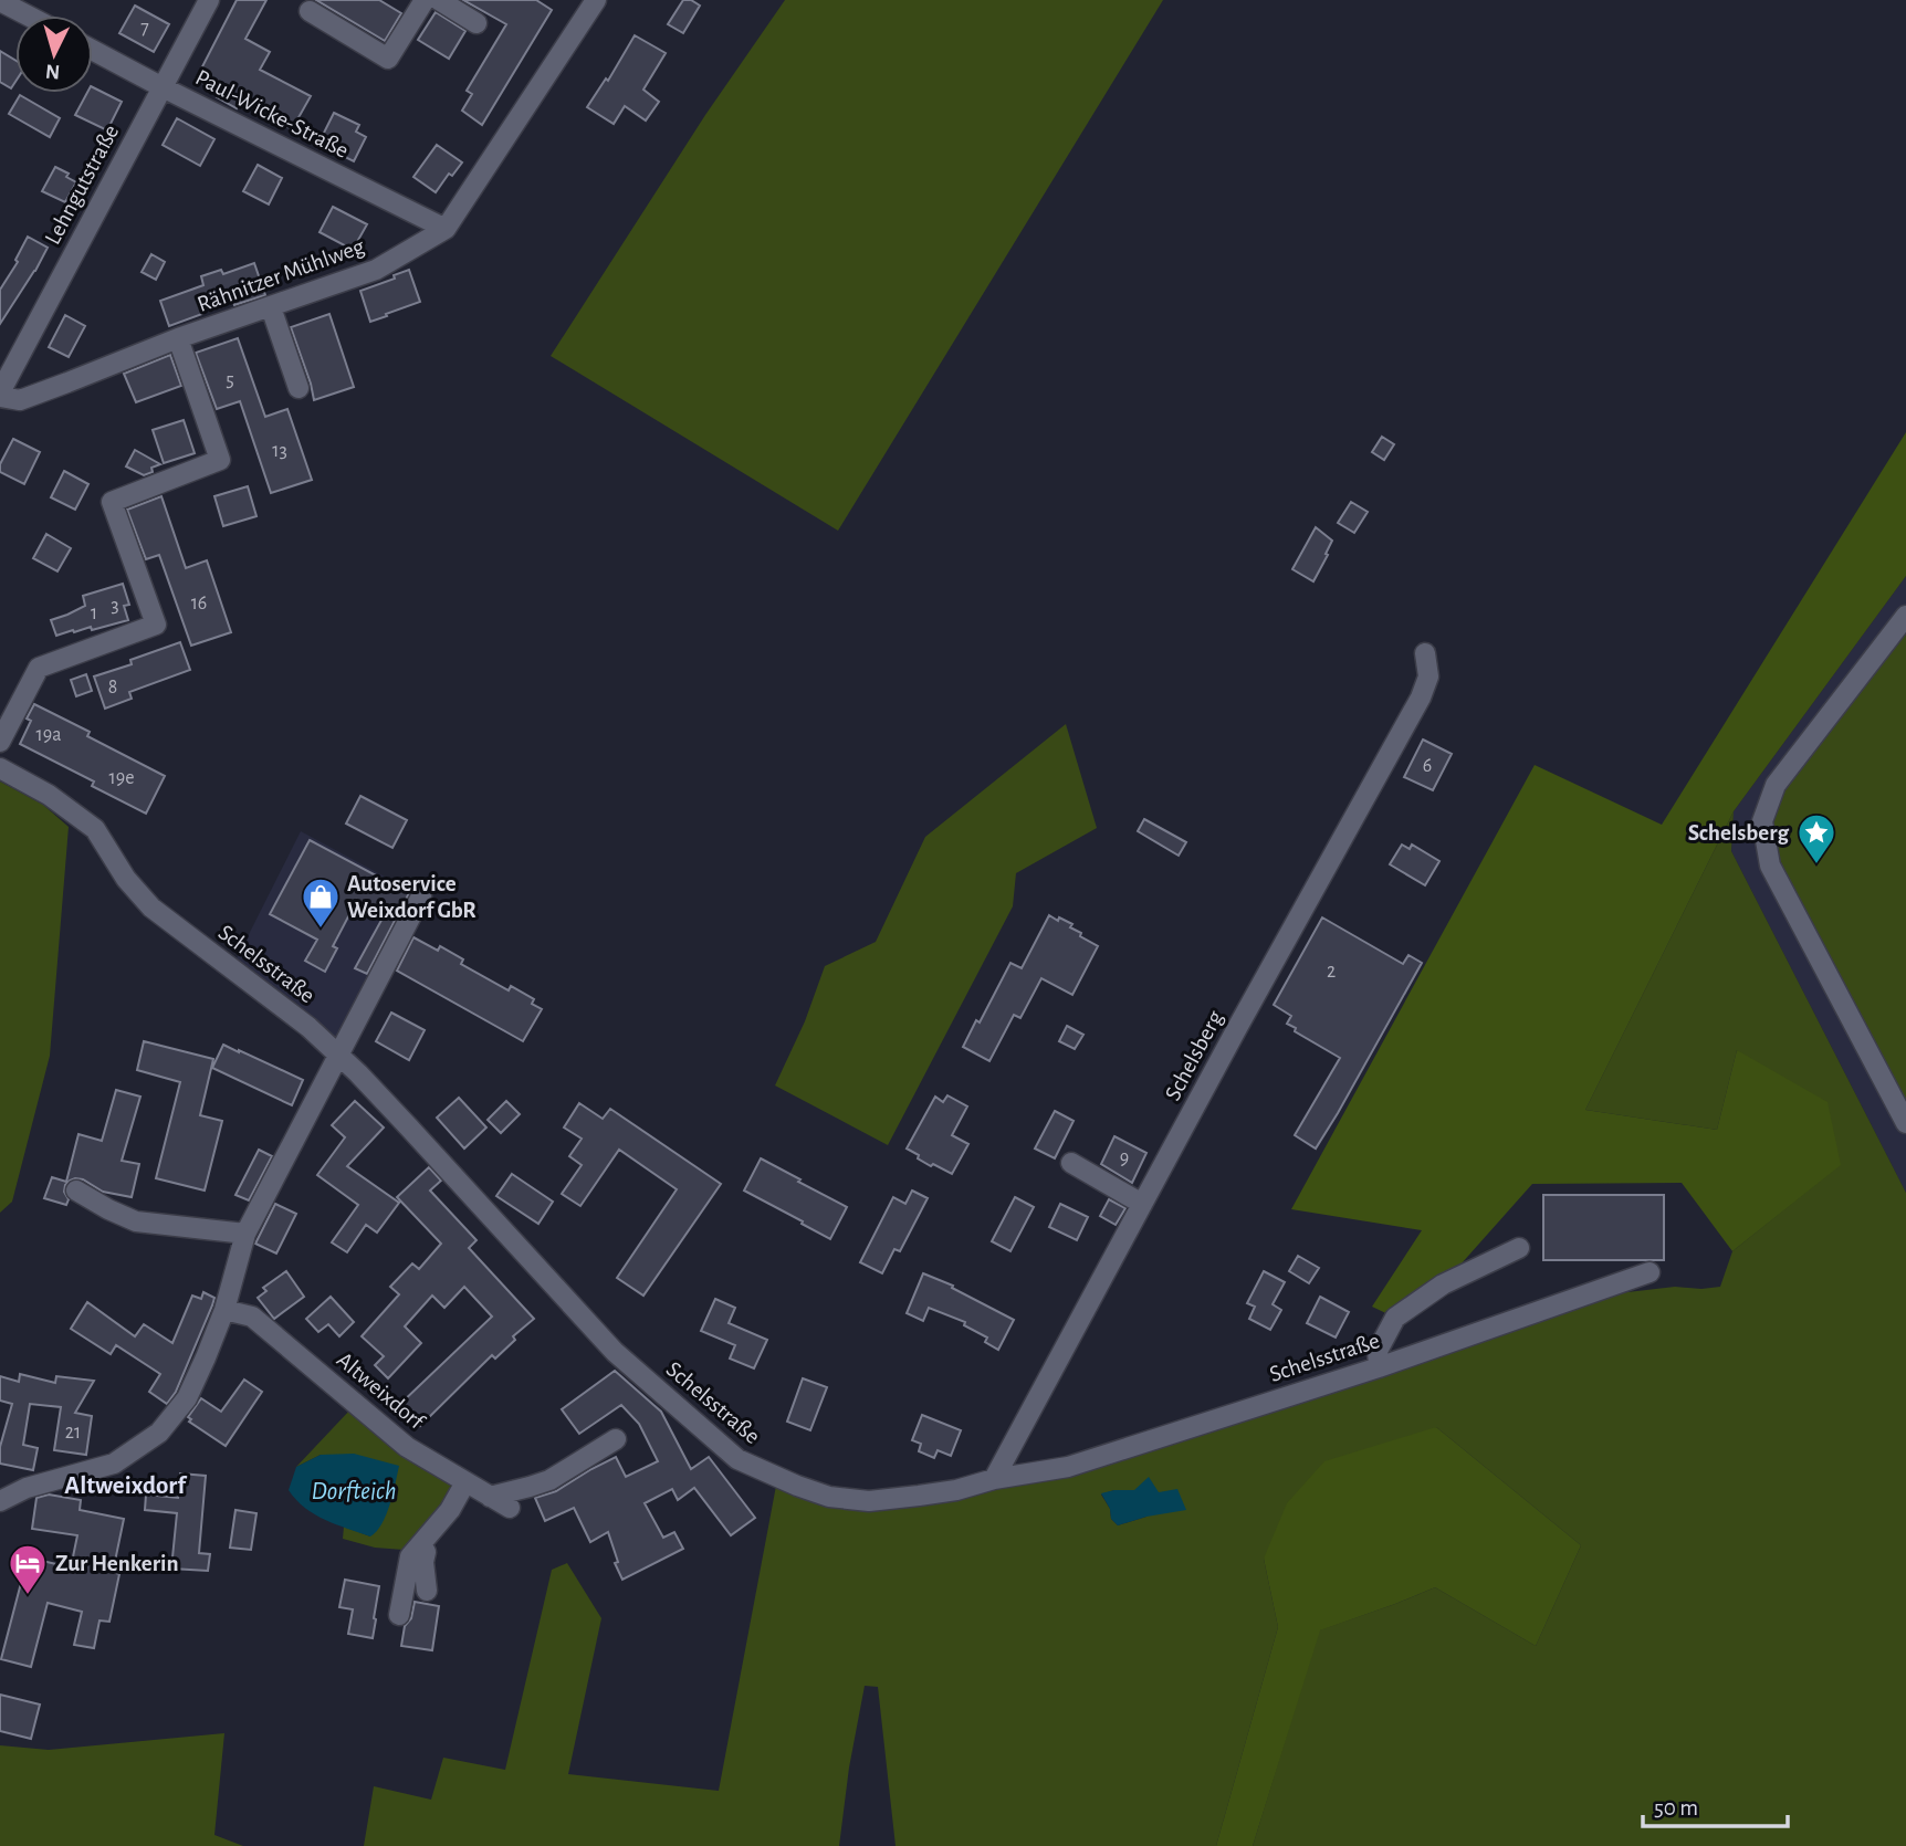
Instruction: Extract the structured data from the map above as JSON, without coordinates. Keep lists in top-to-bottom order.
{
  "streets": {
    "street": [
      "Paul-Wicke-Straße",
      "Lehngutstraße",
      "Rähnitzer Mühlweg",
      "Schelsstraße",
      "Schelsberg",
      "Altweixdorf"
    ]
  },
  "crossings": [
    ["Paul-Wicke-Straße", "Lehngutstraße"],
    ["Paul-Wicke-Straße", "Rähnitzer Mühlweg"],
    ["Lehngutstraße", "Rähnitzer Mühlweg"],
    ["Schelsstraße", "Schelsberg"]
  ],
  "districts": ["Altweixdorf"],
  "water": ["Dorfteich"],
  "places": {
    "place": ["Schelsberg"],
    "shop": ["Autoservice Weixdorf GbR"],
    "hotel": ["Zur Henkerin"]
  },
  "house_numbers": [
    "7",
    "5",
    "13",
    "16",
    "3",
    "1",
    "8",
    "19a",
    "6",
    "19e",
    "2",
    "9",
    "21"
  ],
  "scale_bar": "50 m",
  "north": "bottom"
}
